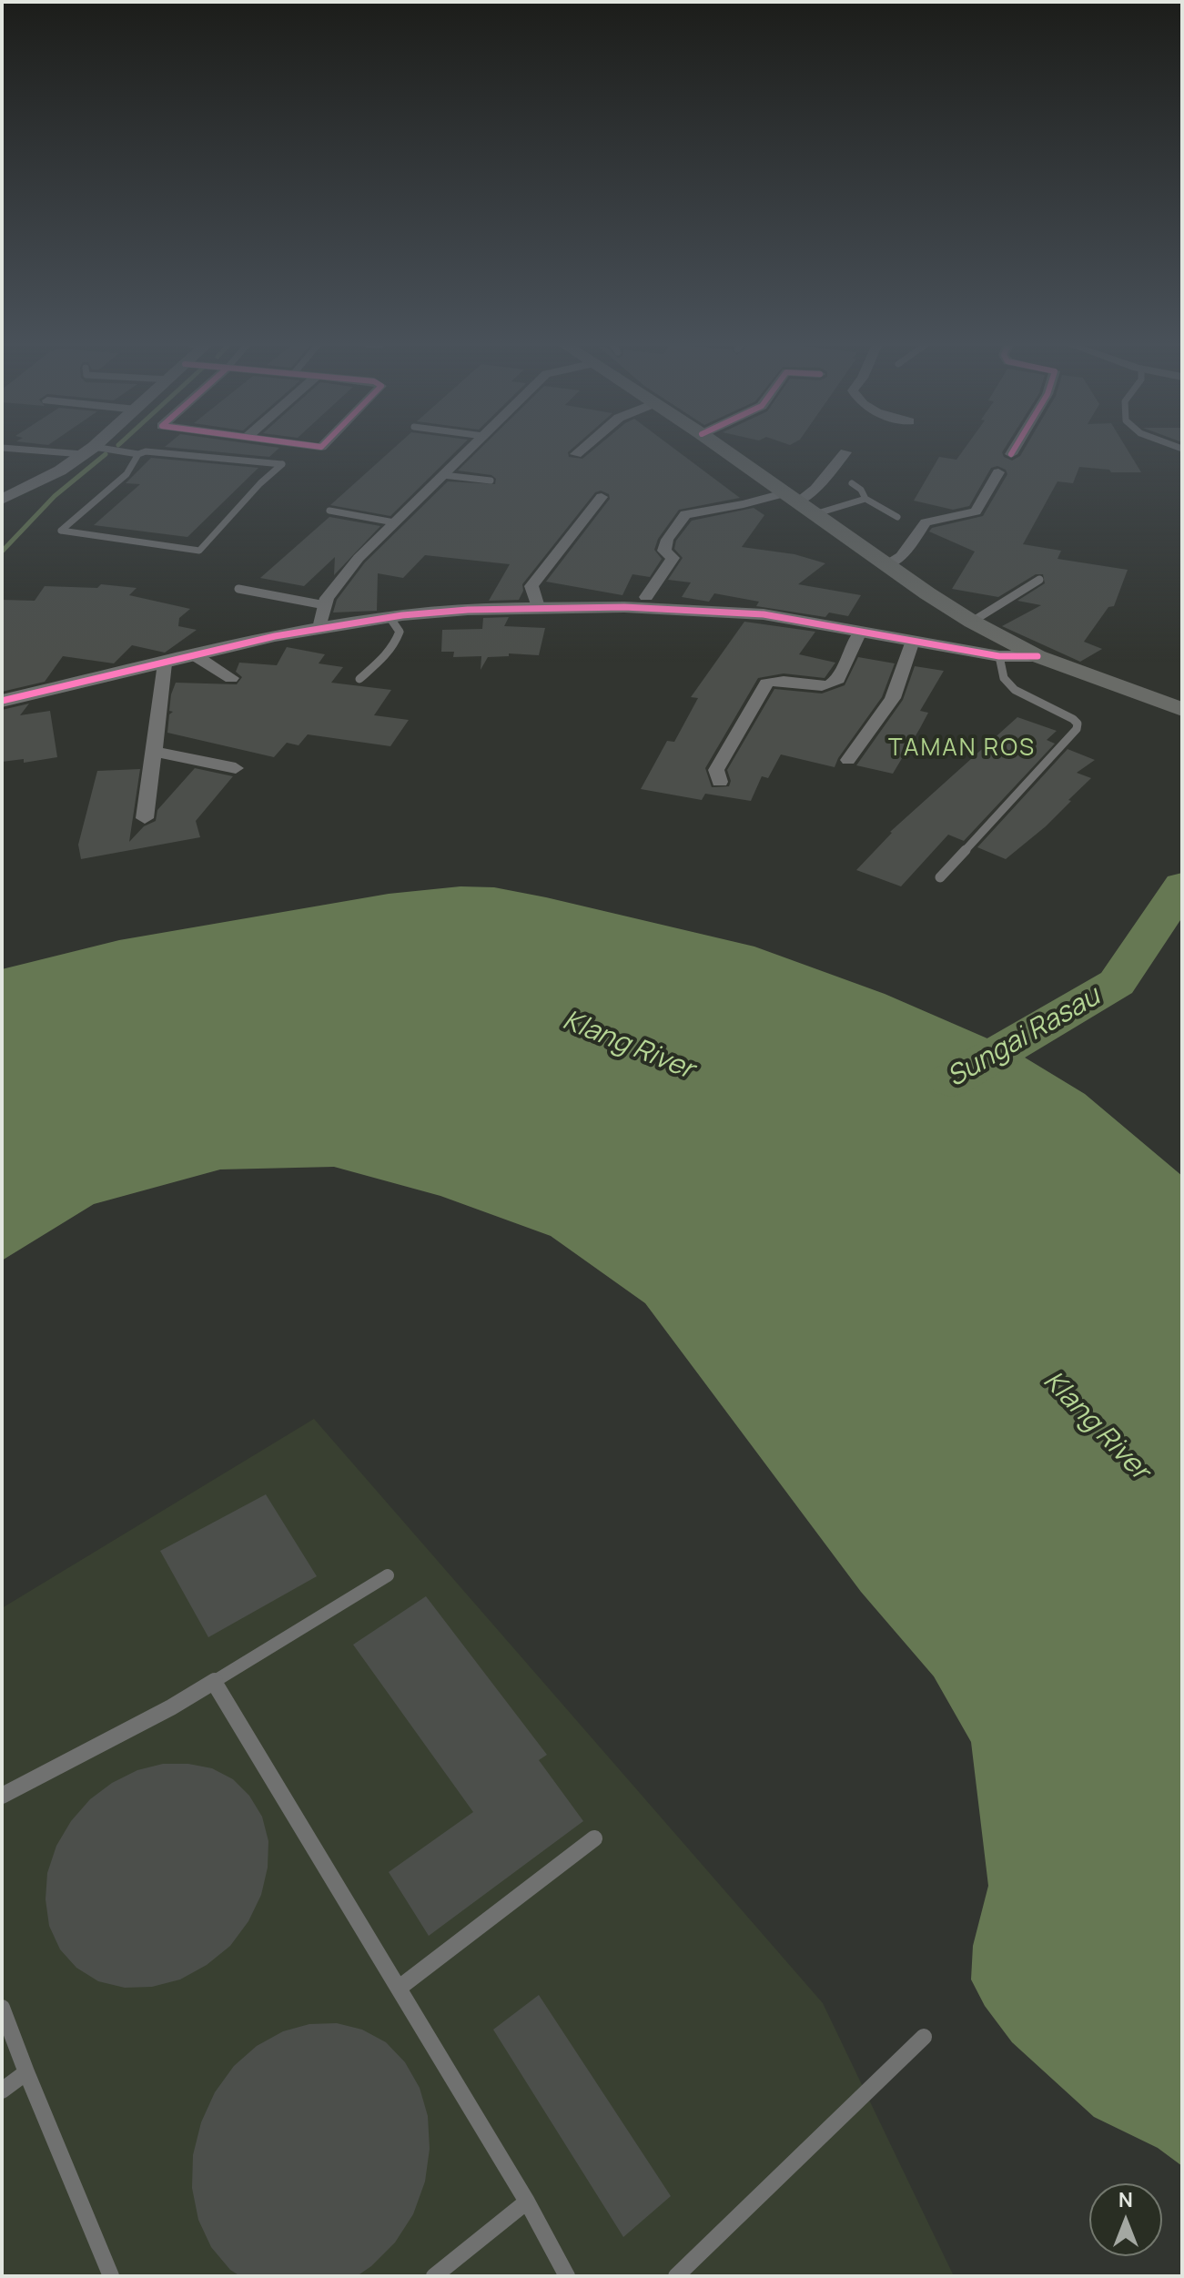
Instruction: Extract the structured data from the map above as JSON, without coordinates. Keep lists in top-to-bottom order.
{
  "districts": ["TAMAN ROS"],
  "water": ["Sungai Rasau", "Klang River"],
  "north": "top"
}
